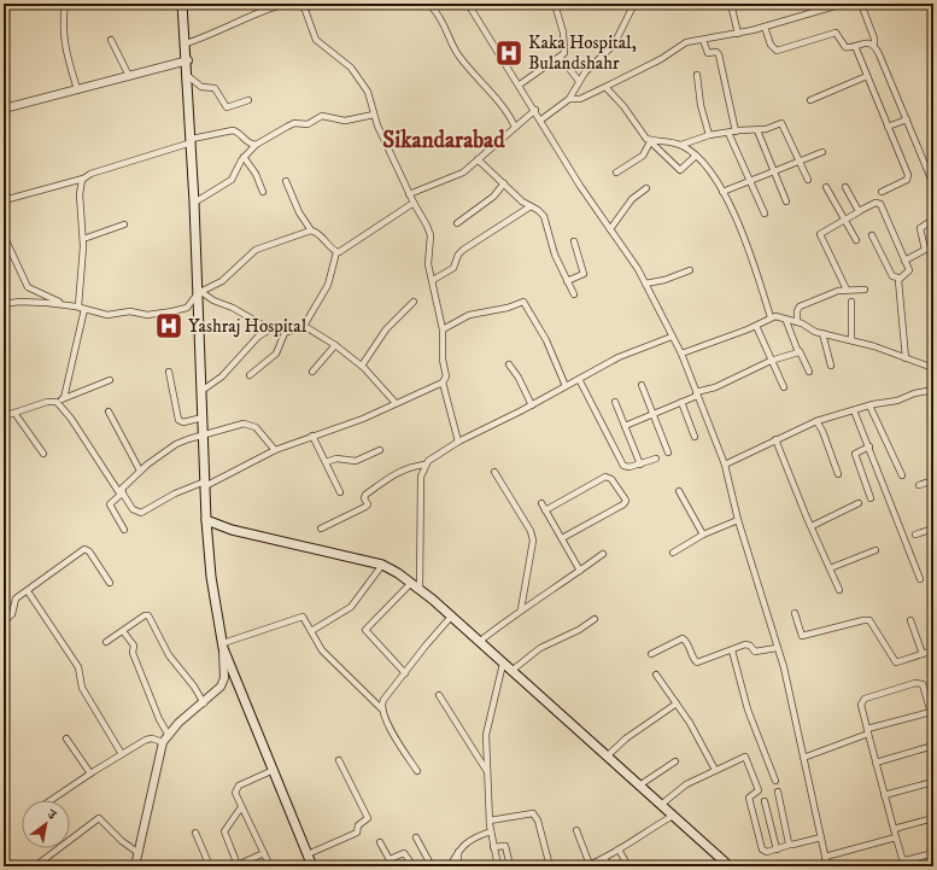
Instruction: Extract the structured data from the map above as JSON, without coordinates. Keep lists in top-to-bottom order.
{
  "districts": ["Sikandarabad"],
  "places": {
    "hospital": ["Kaka Hospital, Bulandshahr", "Yashraj Hospital"]
  },
  "north": "top right"
}
